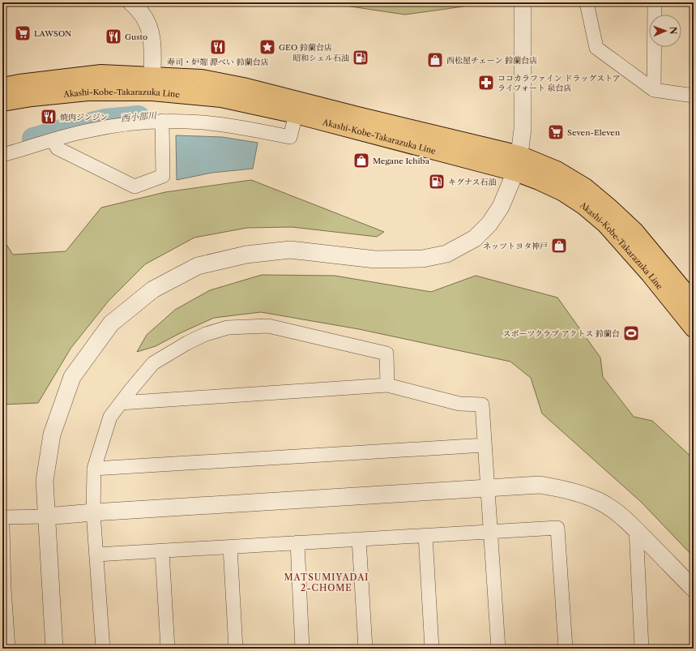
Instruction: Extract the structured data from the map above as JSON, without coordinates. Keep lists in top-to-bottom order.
{
  "streets": {
    "main road": ["Akashi-Kobe-Takarazuka Line"]
  },
  "districts": ["MATSUMIYADAI 2-CHOME"],
  "water": ["西小部川"],
  "places": {
    "supermarket": ["LAWSON", "Seven-Eleven"],
    "restaurant": ["Gusto", "寿司・炉端 源べい 鈴蘭台店", "焼肉ジンジン"],
    "place": ["GEO 鈴蘭台店"],
    "fuel station": ["昭和シェル石油", "キグナス石油"],
    "shop": ["西松屋チェーン 鈴蘭台店", "Megane Ichiba", "ネッツトヨタ神戸"],
    "pharmacy": ["ココカラファイン ドラッグストア ライフォート 泉台店"],
    "sports": ["スポーツクラブ アクトス 鈴蘭台"]
  },
  "north": "right"
}
